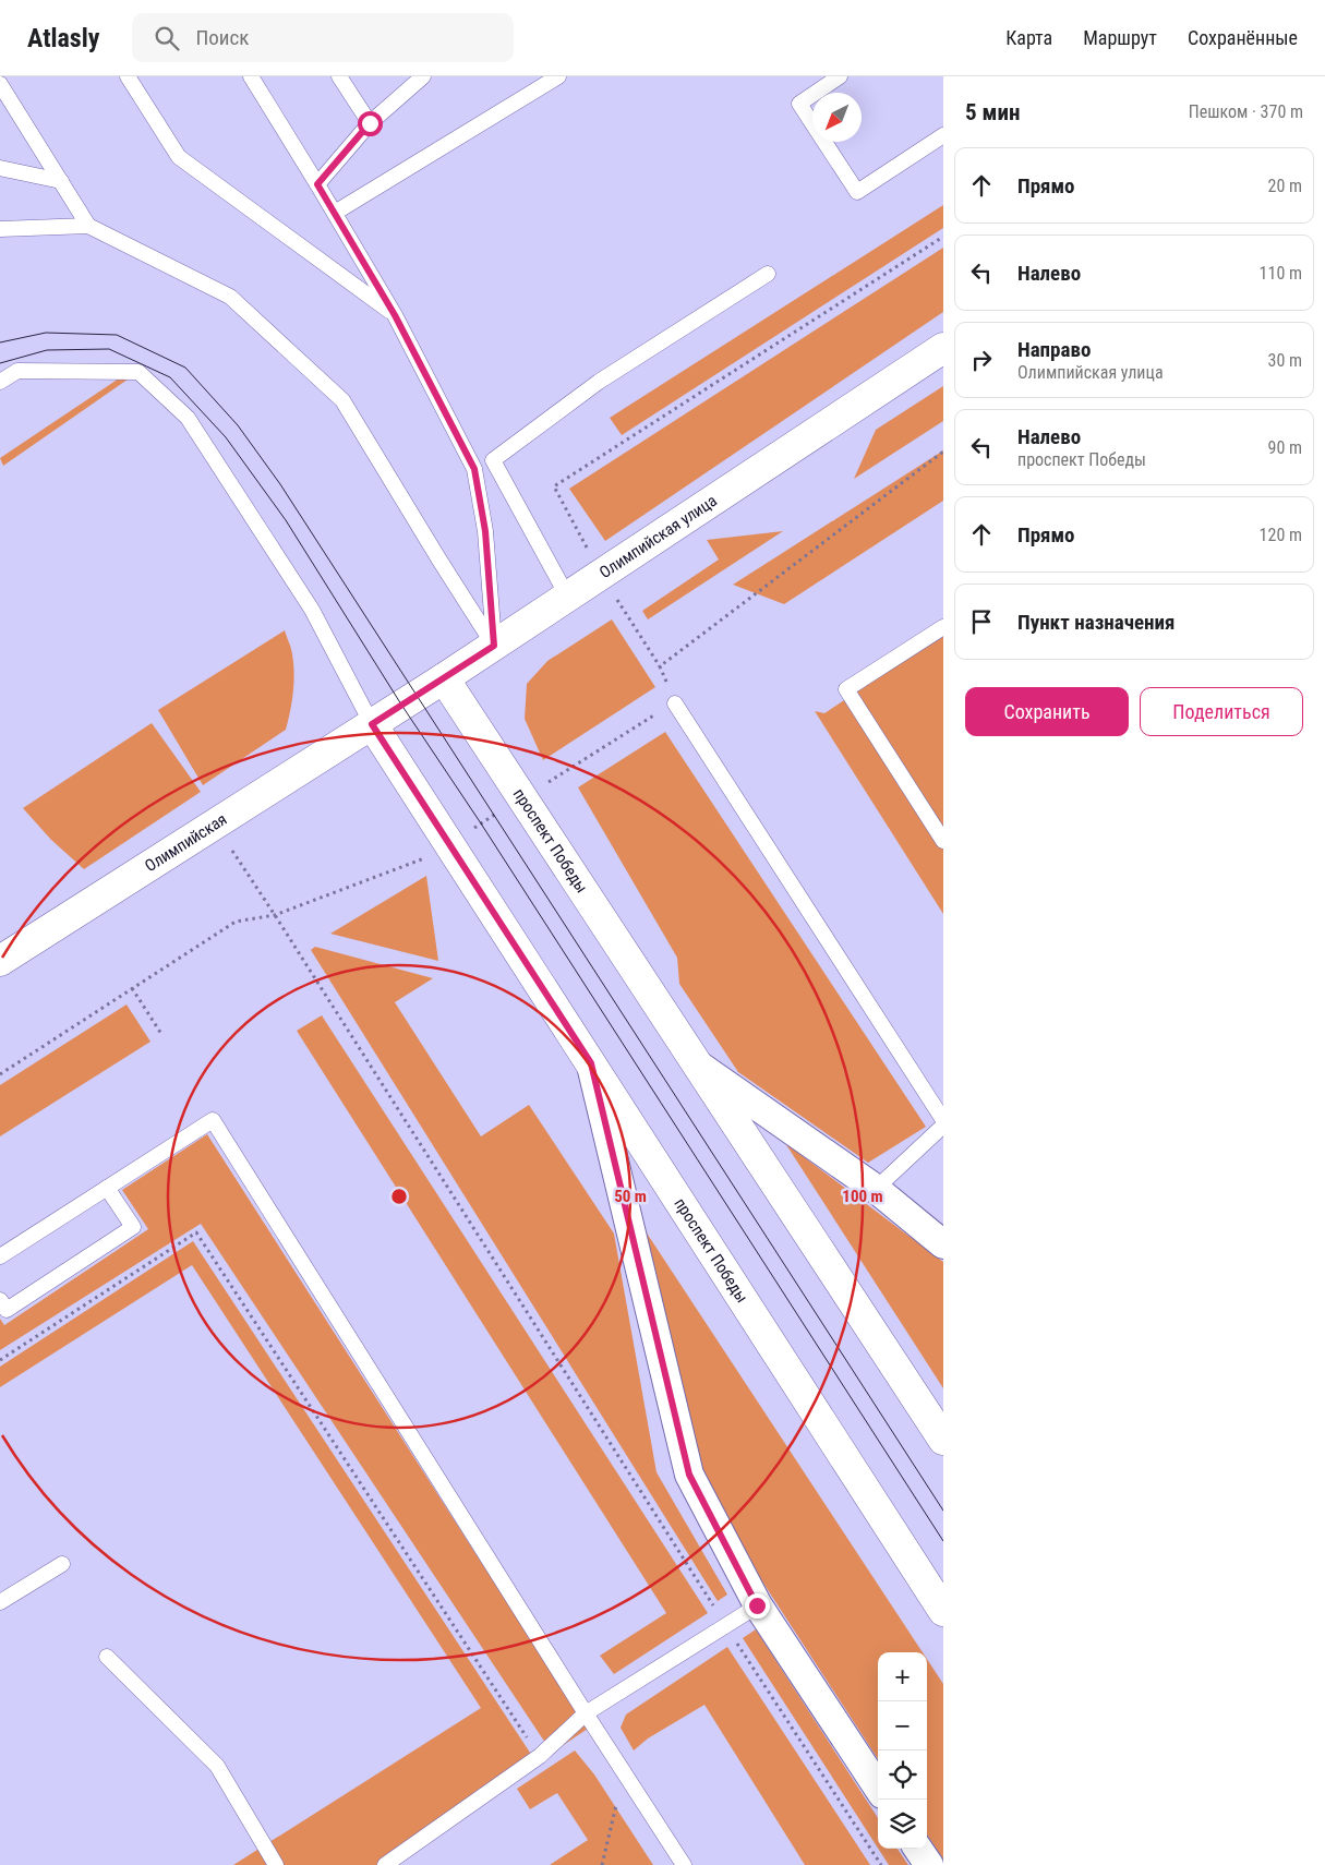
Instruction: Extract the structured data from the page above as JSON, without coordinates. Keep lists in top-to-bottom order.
{
  "streets": {
    "main road": ["Олимпийская улица", "проспект Победы", "Олимпийская"]
  },
  "crossings": [
    ["Олимпийская улица", "проспект Победы"],
    ["Олимпийская улица", "Олимпийская"],
    ["проспект Победы", "Олимпийская"]
  ],
  "north": "bottom left",
  "page": {
    "header": "Atlasly",
    "search": "Поиск",
    "nav": ["Карта", "Маршрут", "Сохранённые"],
    "heading": ["5 мин", "Пешком · 370 m"],
    "list": [
      ["Прямо", "20 m"],
      ["Налево", "110 m"],
      ["Направо", "Олимпийская улица", "30 m"],
      ["Налево", "проспект Победы", "90 m"],
      ["Прямо", "120 m"],
      "Пункт назначения"
    ],
    "buttons": ["Сохранить", "Поделиться"],
    "map_buttons": ["+", "−"]
  },
  "rings": ["50 m", "100 m"]
}
